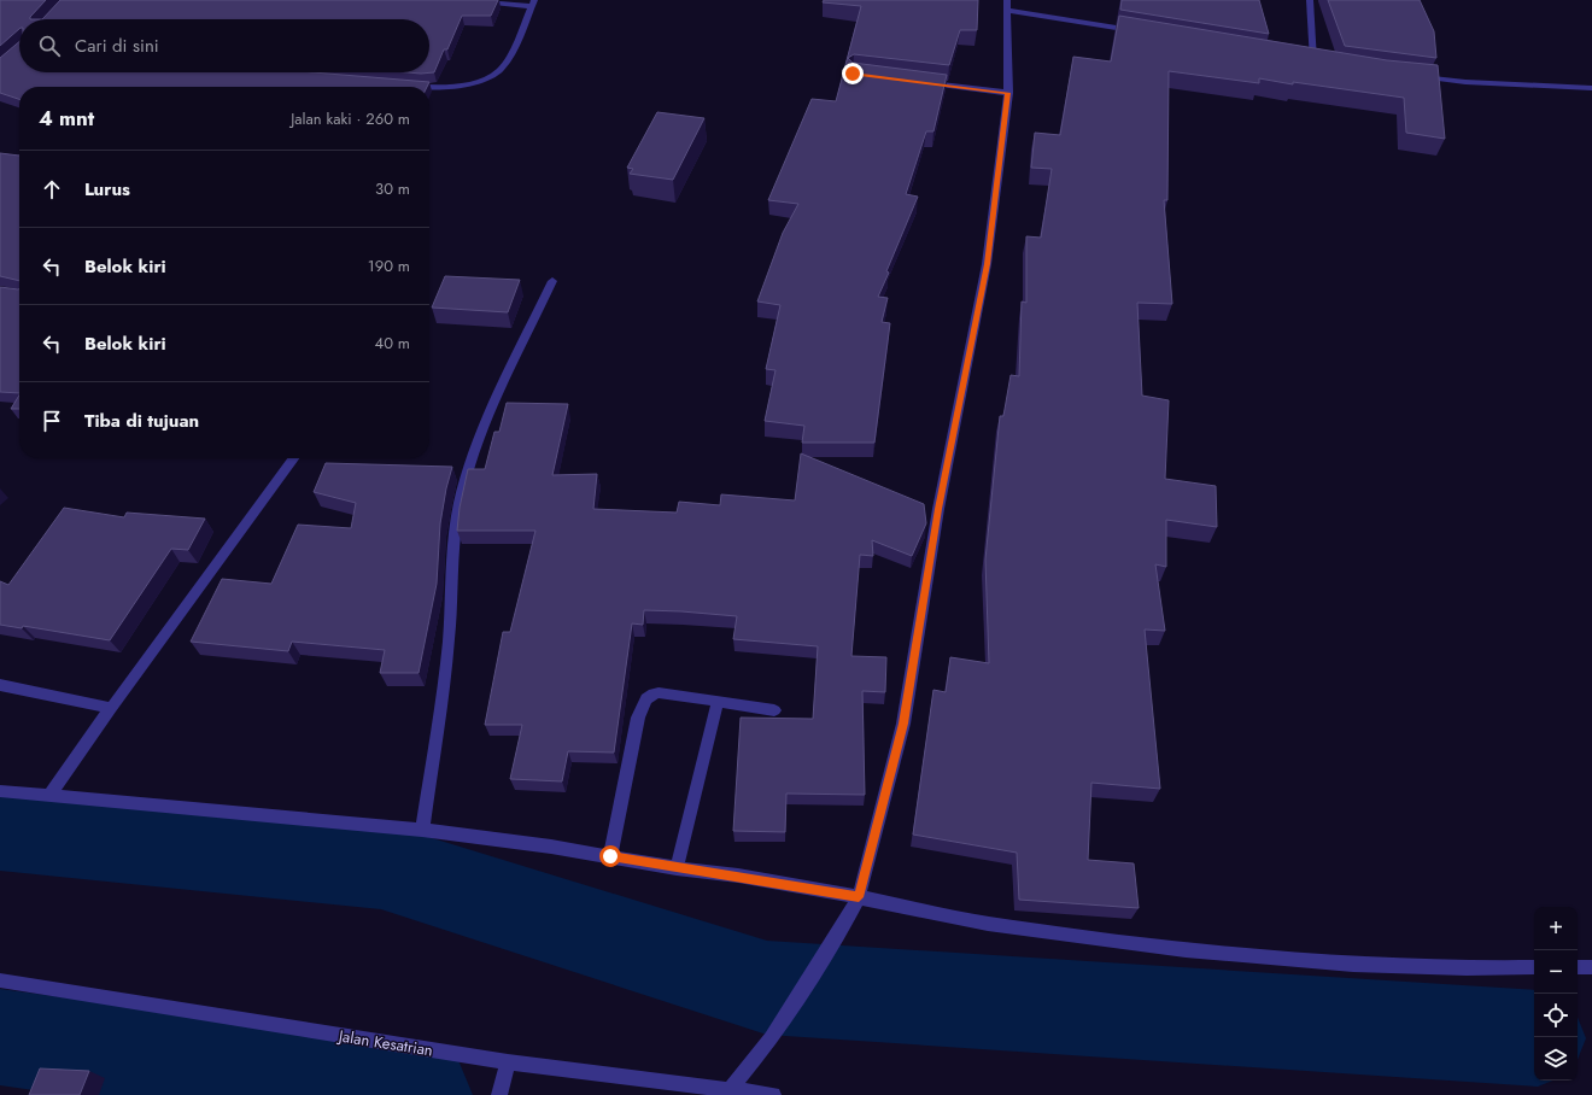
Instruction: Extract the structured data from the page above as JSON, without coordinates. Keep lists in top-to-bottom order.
{
  "streets": {
    "street": ["Jalan Kesatrian"]
  },
  "page": {
    "search": "Cari di sini",
    "heading": ["4 mnt", "Jalan kaki · 260 m"],
    "list": [
      ["Lurus", "30 m"],
      ["Belok kiri", "190 m"],
      ["Belok kiri", "40 m"],
      "Tiba di tujuan"
    ],
    "map_buttons": ["+", "−"]
  }
}
